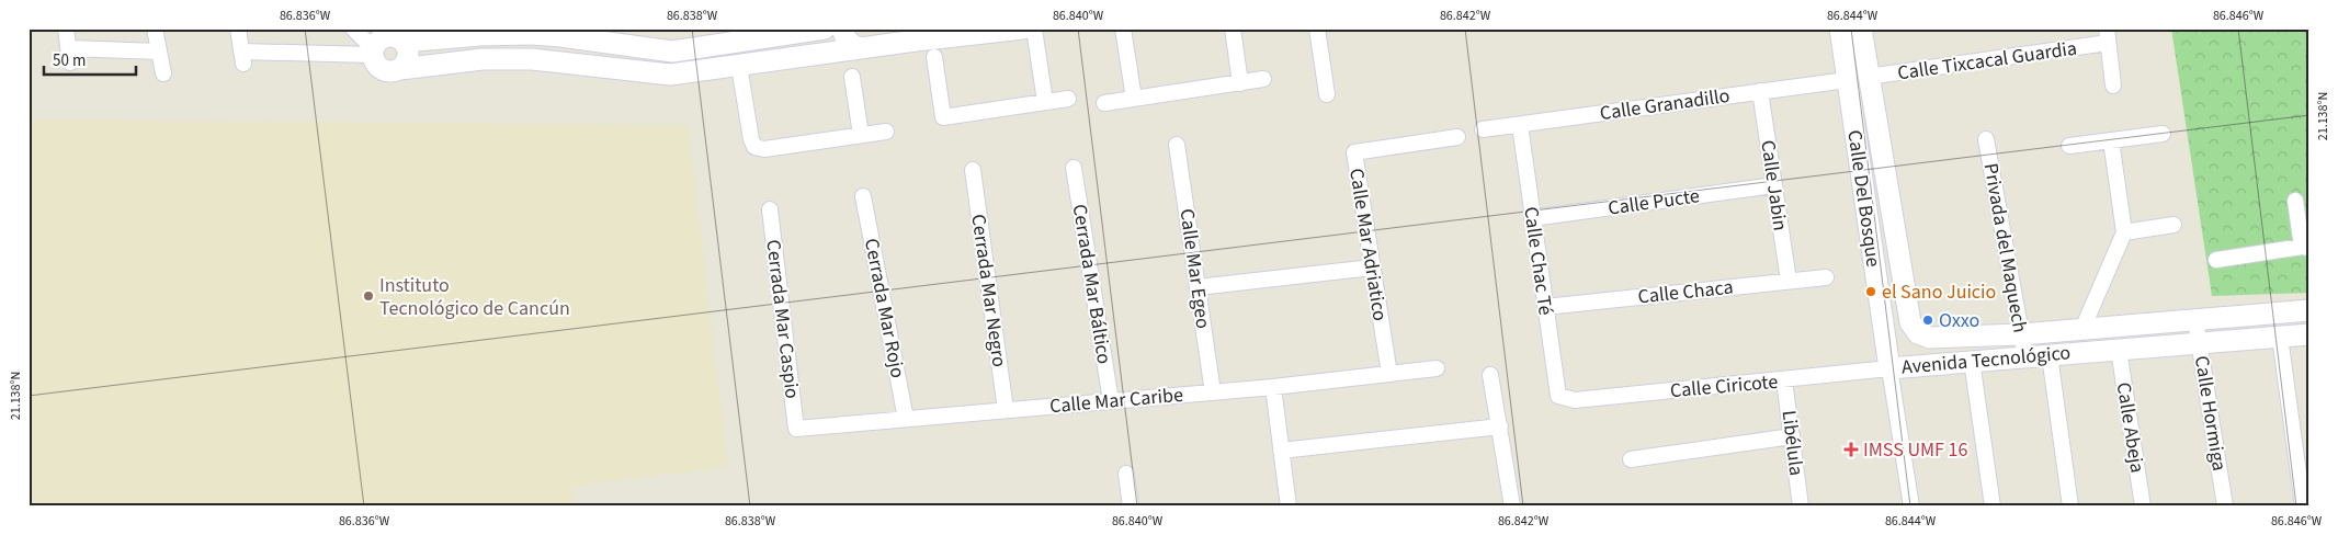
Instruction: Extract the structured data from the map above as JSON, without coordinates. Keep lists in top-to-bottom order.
{
  "streets": {
    "street": [
      "Calle Tixcacal Guardia",
      "Calle Granadillo",
      "Calle Jabin",
      "Calle Del Bosque",
      "Calle Pucte",
      "Calle Mar Adriatico",
      "Privada del Maquech",
      "Calle Chac Té",
      "Calle Mar Egeo",
      "Cerrada Mar Báltico",
      "Cerrada Mar Negro",
      "Calle Chaca",
      "Cerrada Mar Rojo",
      "Cerrada Mar Caspio",
      "Avenida Tecnológico",
      "Calle Ciricote",
      "Calle Mar Caribe",
      "Calle Hormiga",
      "Calle Abeja",
      "Libélula"
    ]
  },
  "crossings": [
    ["Calle Tixcacal Guardia", "Calle Del Bosque"],
    ["Calle Granadillo", "Calle Jabin"],
    ["Calle Granadillo", "Calle Del Bosque"],
    ["Calle Granadillo", "Calle Chac Té"],
    ["Calle Jabin", "Calle Pucte"],
    ["Calle Jabin", "Calle Chaca"],
    ["Calle Del Bosque", "Avenida Tecnológico"],
    ["Calle Del Bosque", "Calle Ciricote"],
    ["Calle Pucte", "Calle Chac Té"],
    ["Calle Mar Adriatico", "Calle Mar Caribe"],
    ["Privada del Maquech", "Avenida Tecnológico"],
    ["Calle Chac Té", "Calle Chaca"],
    ["Calle Chac Té", "Calle Ciricote"],
    ["Calle Mar Egeo", "Calle Mar Caribe"],
    ["Cerrada Mar Báltico", "Calle Mar Caribe"],
    ["Cerrada Mar Negro", "Calle Mar Caribe"],
    ["Cerrada Mar Rojo", "Calle Mar Caribe"],
    ["Cerrada Mar Caspio", "Calle Mar Caribe"],
    ["Avenida Tecnológico", "Calle Ciricote"],
    ["Avenida Tecnológico", "Calle Hormiga"],
    ["Avenida Tecnológico", "Calle Abeja"],
    ["Calle Ciricote", "Libélula"]
  ],
  "places": {
    "other": ["el Sano Juicio", "Instituto Tecnológico de Cancún", "Oxxo"],
    "health": ["IMSS UMF 16"]
  },
  "scale_bar": "50 m",
  "coordinates": [
    "86.836°W",
    "86.838°W",
    "86.840°W",
    "86.842°W",
    "86.844°W",
    "86.846°W",
    "21.138°N"
  ]
}
